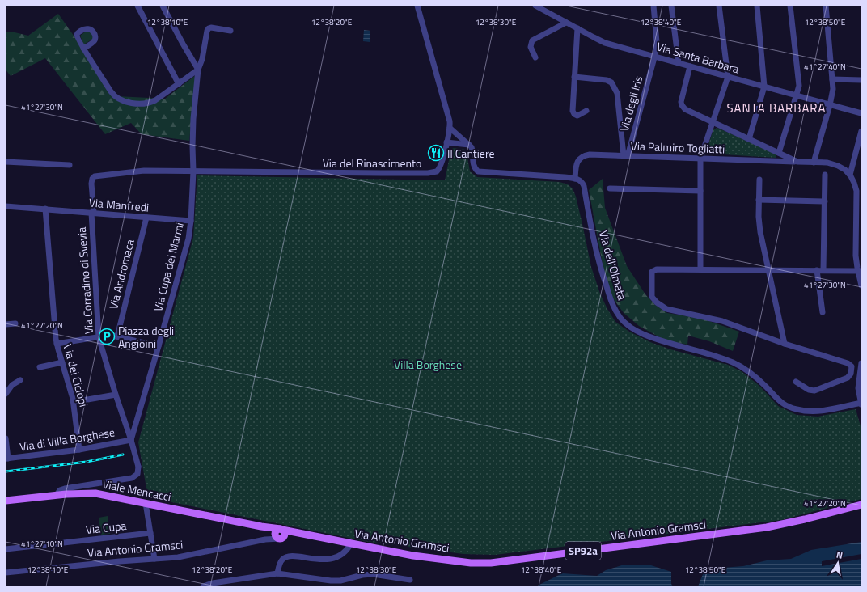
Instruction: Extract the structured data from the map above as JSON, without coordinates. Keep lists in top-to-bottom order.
{
  "streets": {
    "main road": ["Viale Mencacci", "Via Antonio Gramsci", "SP92a"],
    "street": [
      "Via Santa Barbara",
      "Via degli Iris",
      "Via Palmiro Togliatti",
      "Via del Rinascimento",
      "Via Manfredi",
      "Via dell'Olmata",
      "Via Cupa dei Marmi",
      "Via Andromaca",
      "Via Corradino di Svevia",
      "Via dei Ciclopi",
      "Via di Villa Borghese",
      "Via Cupa"
    ]
  },
  "crossings": [
    ["Via Santa Barbara", "Via degli Iris"],
    ["Via degli Iris", "Via Palmiro Togliatti"],
    ["Via Palmiro Togliatti", "Via dell'Olmata"],
    ["Via del Rinascimento", "Via Manfredi"],
    ["Via del Rinascimento", "Via Cupa dei Marmi"],
    ["Via del Rinascimento", "Via Corradino di Svevia"],
    ["Via Manfredi", "Via Cupa dei Marmi"],
    ["Via Manfredi", "Via Andromaca"],
    ["Via Manfredi", "Via Corradino di Svevia"],
    ["Via Manfredi", "Via dei Ciclopi"],
    ["Via Cupa dei Marmi", "Via Corradino di Svevia"],
    ["Via Cupa dei Marmi", "Via di Villa Borghese"],
    ["Via Corradino di Svevia", "Via di Villa Borghese"],
    ["Via dei Ciclopi", "Via di Villa Borghese"],
    ["Viale Mencacci", "Via Antonio Gramsci"]
  ],
  "districts": ["SANTA BARBARA"],
  "parks": ["Villa Borghese"],
  "places": {
    "restaurant": ["Il Cantiere"],
    "parking": ["Piazza degli Angioini"]
  },
  "north": "top",
  "coordinates": [
    "12°38'10\"E",
    "12°38'20\"E",
    "12°38'30\"E",
    "12°38'40\"E",
    "12°38'50\"E",
    "41°27'40\"N",
    "41°27'30\"N",
    "41°27'20\"N",
    "41°27'10\"N"
  ]
}
